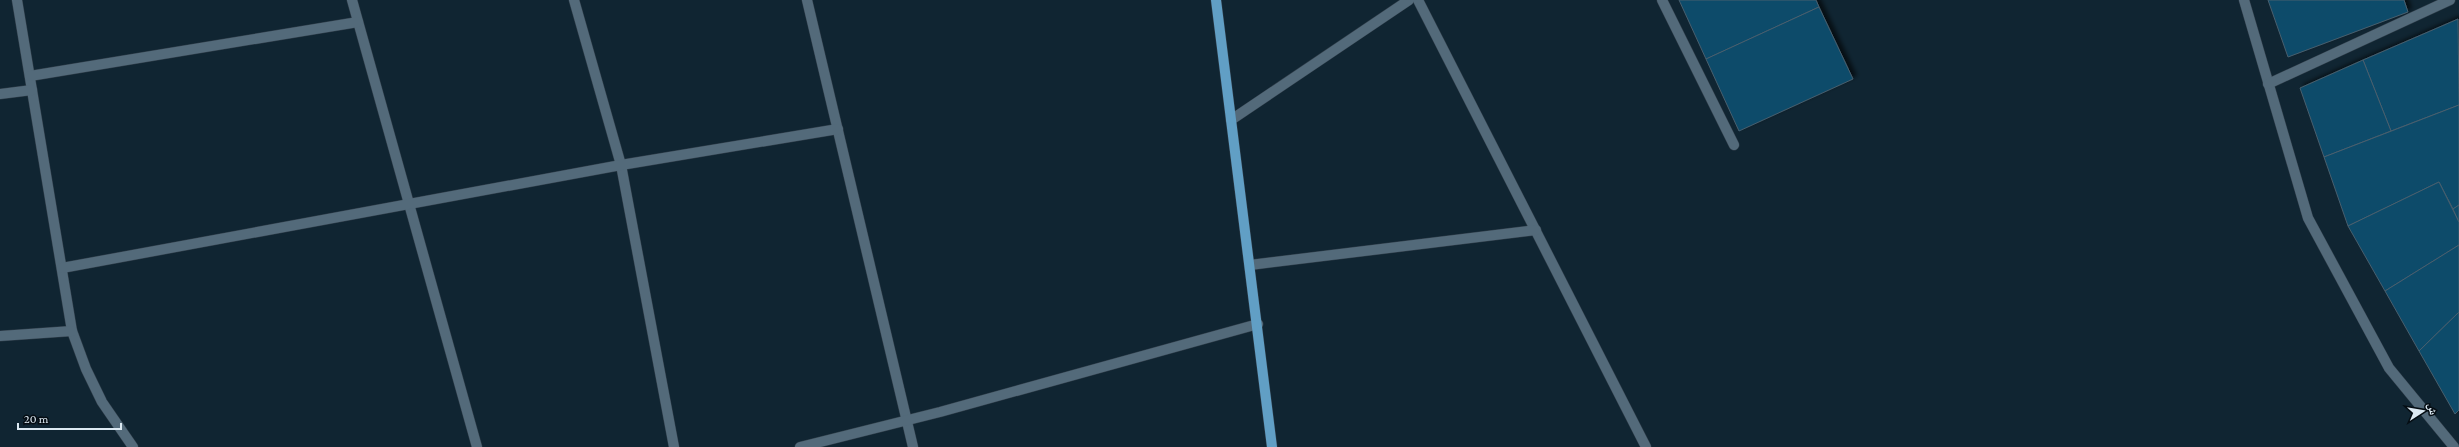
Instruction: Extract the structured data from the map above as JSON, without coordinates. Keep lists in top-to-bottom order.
{
  "scale_bar": "20 m",
  "north": "right"
}
